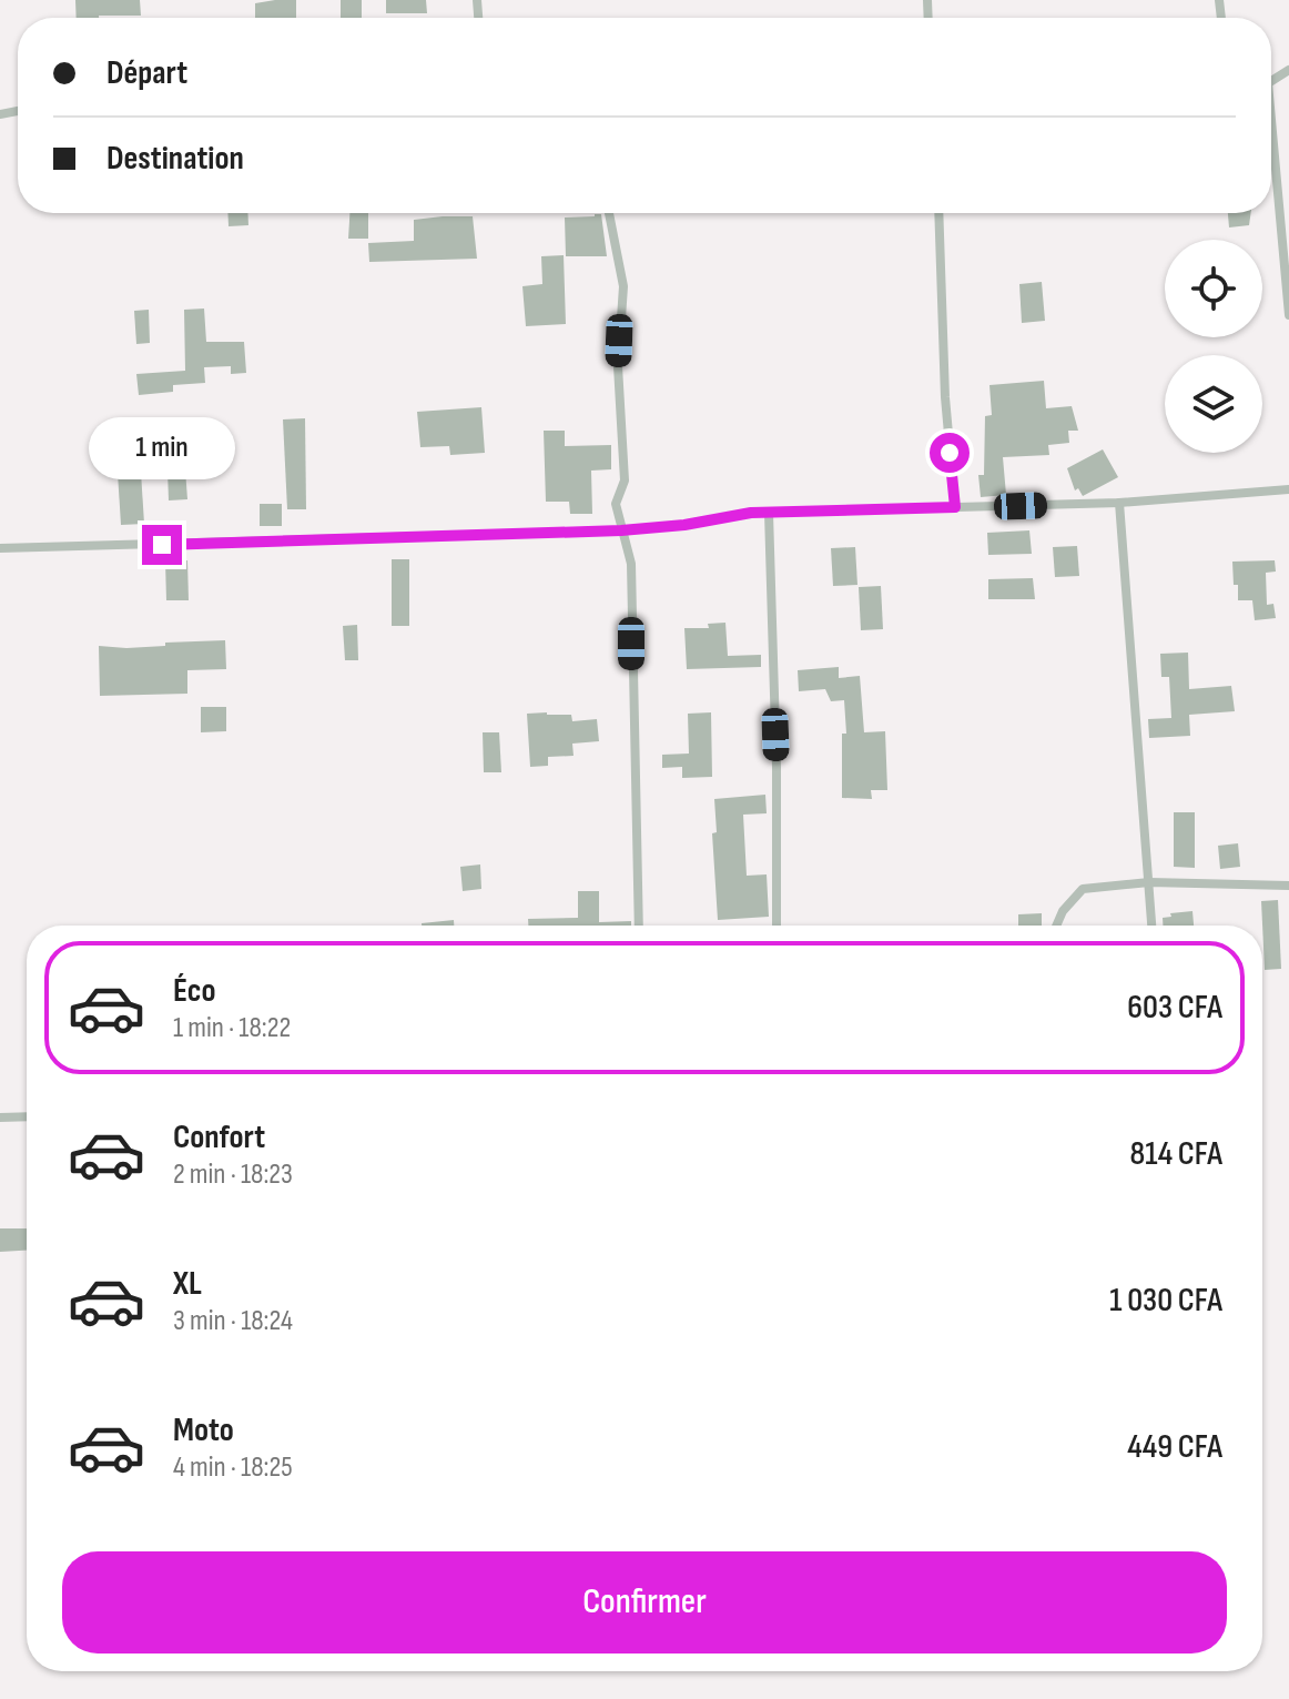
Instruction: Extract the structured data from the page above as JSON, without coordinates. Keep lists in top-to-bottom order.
{
  "page": {
    "banner": ["Départ", "Destination"],
    "bubble": "1 min",
    "list": [
      {
        "name": "Éco",
        "note": "1 min · 18:22",
        "value": "603 CFA"
      },
      {
        "name": "Confort",
        "note": "2 min · 18:23",
        "value": "814 CFA"
      },
      {
        "name": "XL",
        "note": "3 min · 18:24",
        "value": "1 030 CFA"
      },
      {
        "name": "Moto",
        "note": "4 min · 18:25",
        "value": "449 CFA"
      }
    ],
    "buttons": "Confirmer"
  }
}
